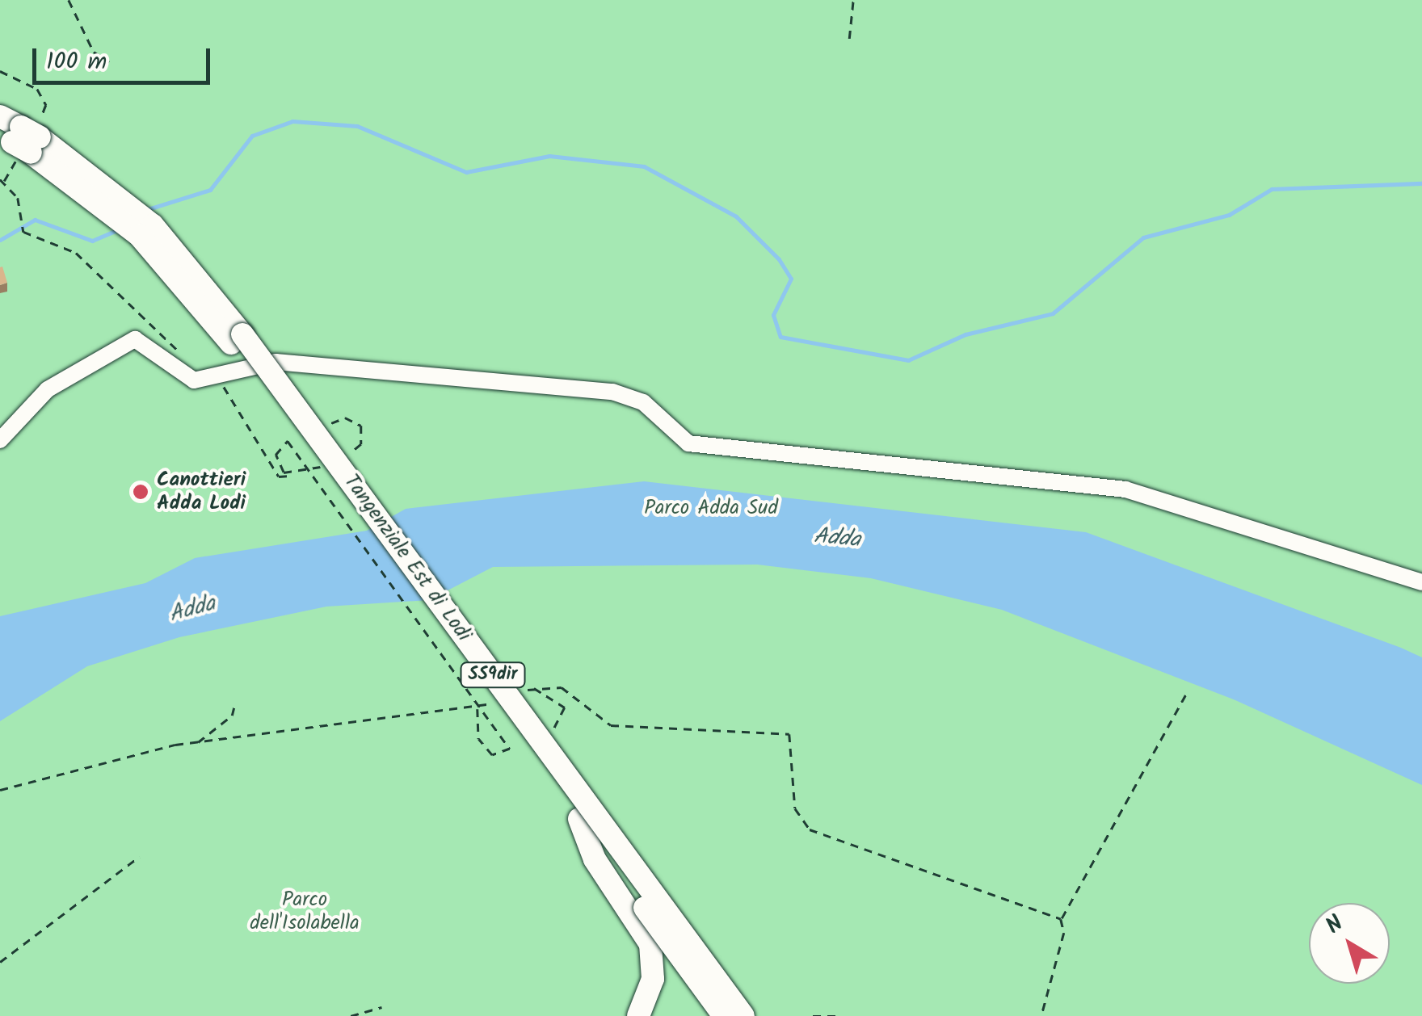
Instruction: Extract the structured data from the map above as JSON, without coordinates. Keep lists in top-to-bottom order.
{
  "streets": {
    "highway": ["Tangenziale Est di Lodi", "SS9dir"]
  },
  "crossings": [
    ["Tangenziale Est di Lodi", "SS9dir"]
  ],
  "water": ["Adda"],
  "parks": ["Parco Adda Sud", "Parco dell'Isolabella"],
  "places": ["Canottieri Adda Lodi"],
  "scale_bar": "100 m",
  "north": "top left"
}
